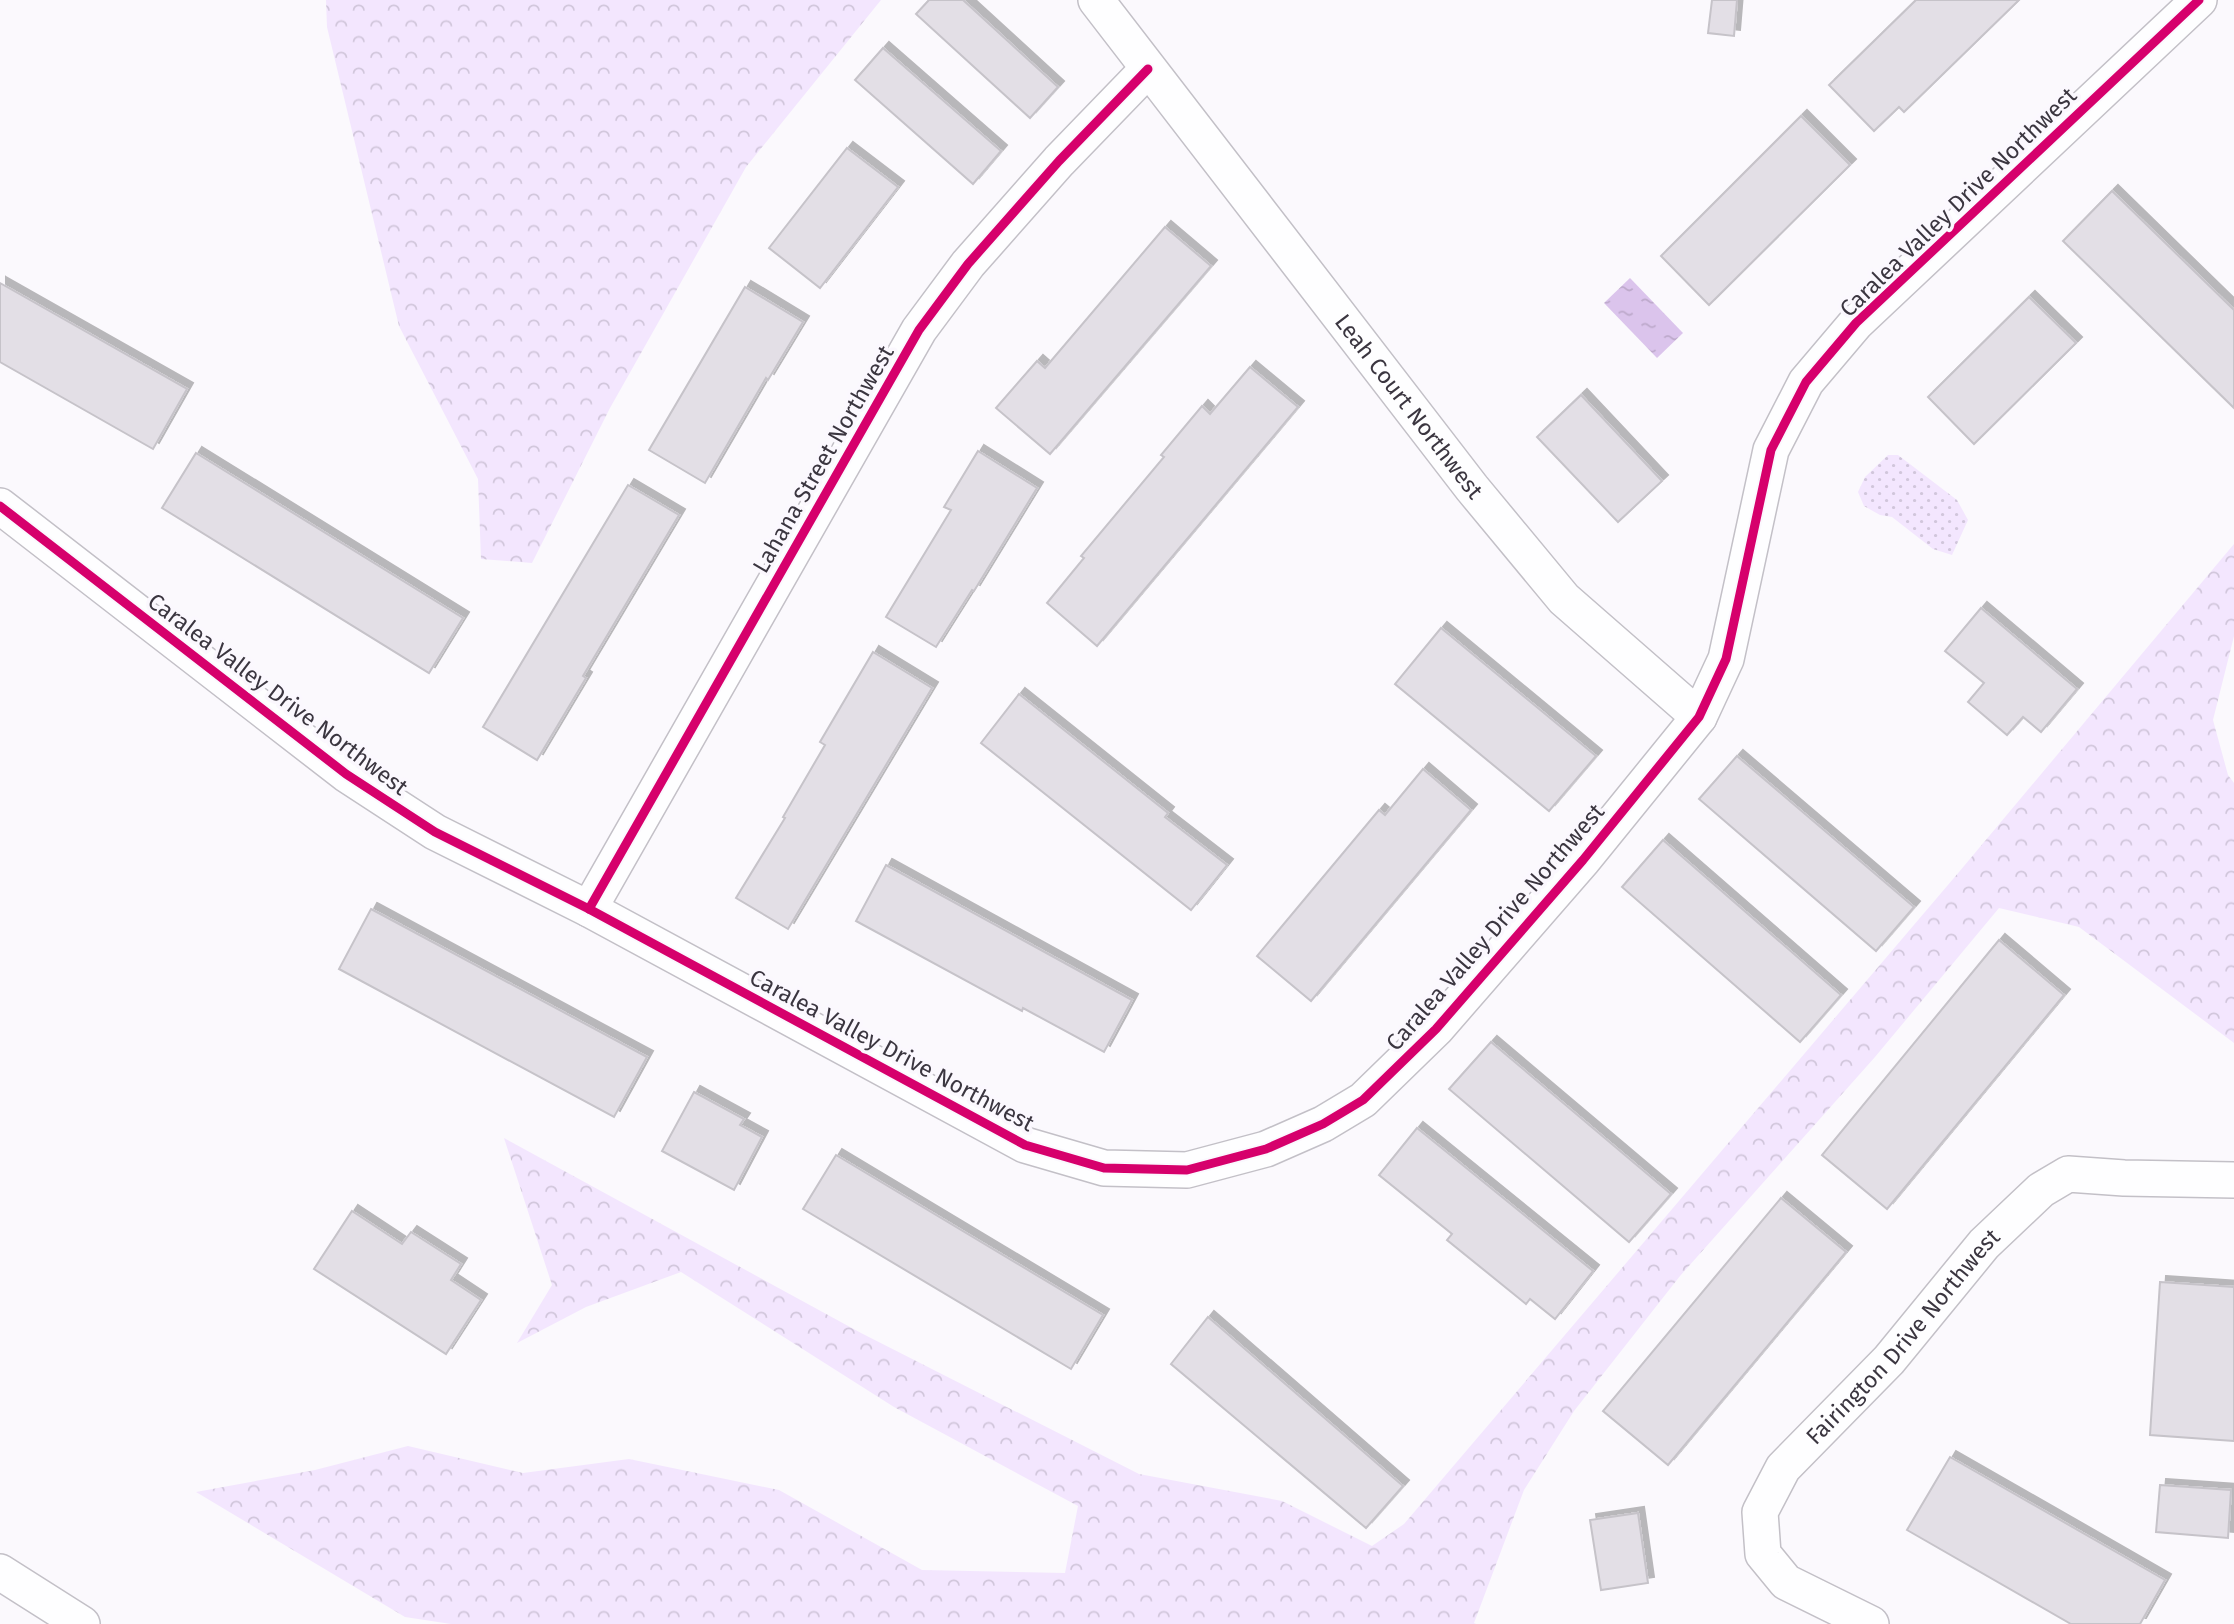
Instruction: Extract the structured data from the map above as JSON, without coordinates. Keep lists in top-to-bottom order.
{
  "streets": {
    "street": [
      "Caralea Valley Drive Northwest",
      "Leah Court Northwest",
      "Lahana Street Northwest",
      "Fairington Drive Northwest"
    ]
  },
  "crossings": [
    ["Caralea Valley Drive Northwest", "Leah Court Northwest"],
    ["Caralea Valley Drive Northwest", "Lahana Street Northwest"],
    ["Leah Court Northwest", "Lahana Street Northwest"]
  ]
}
